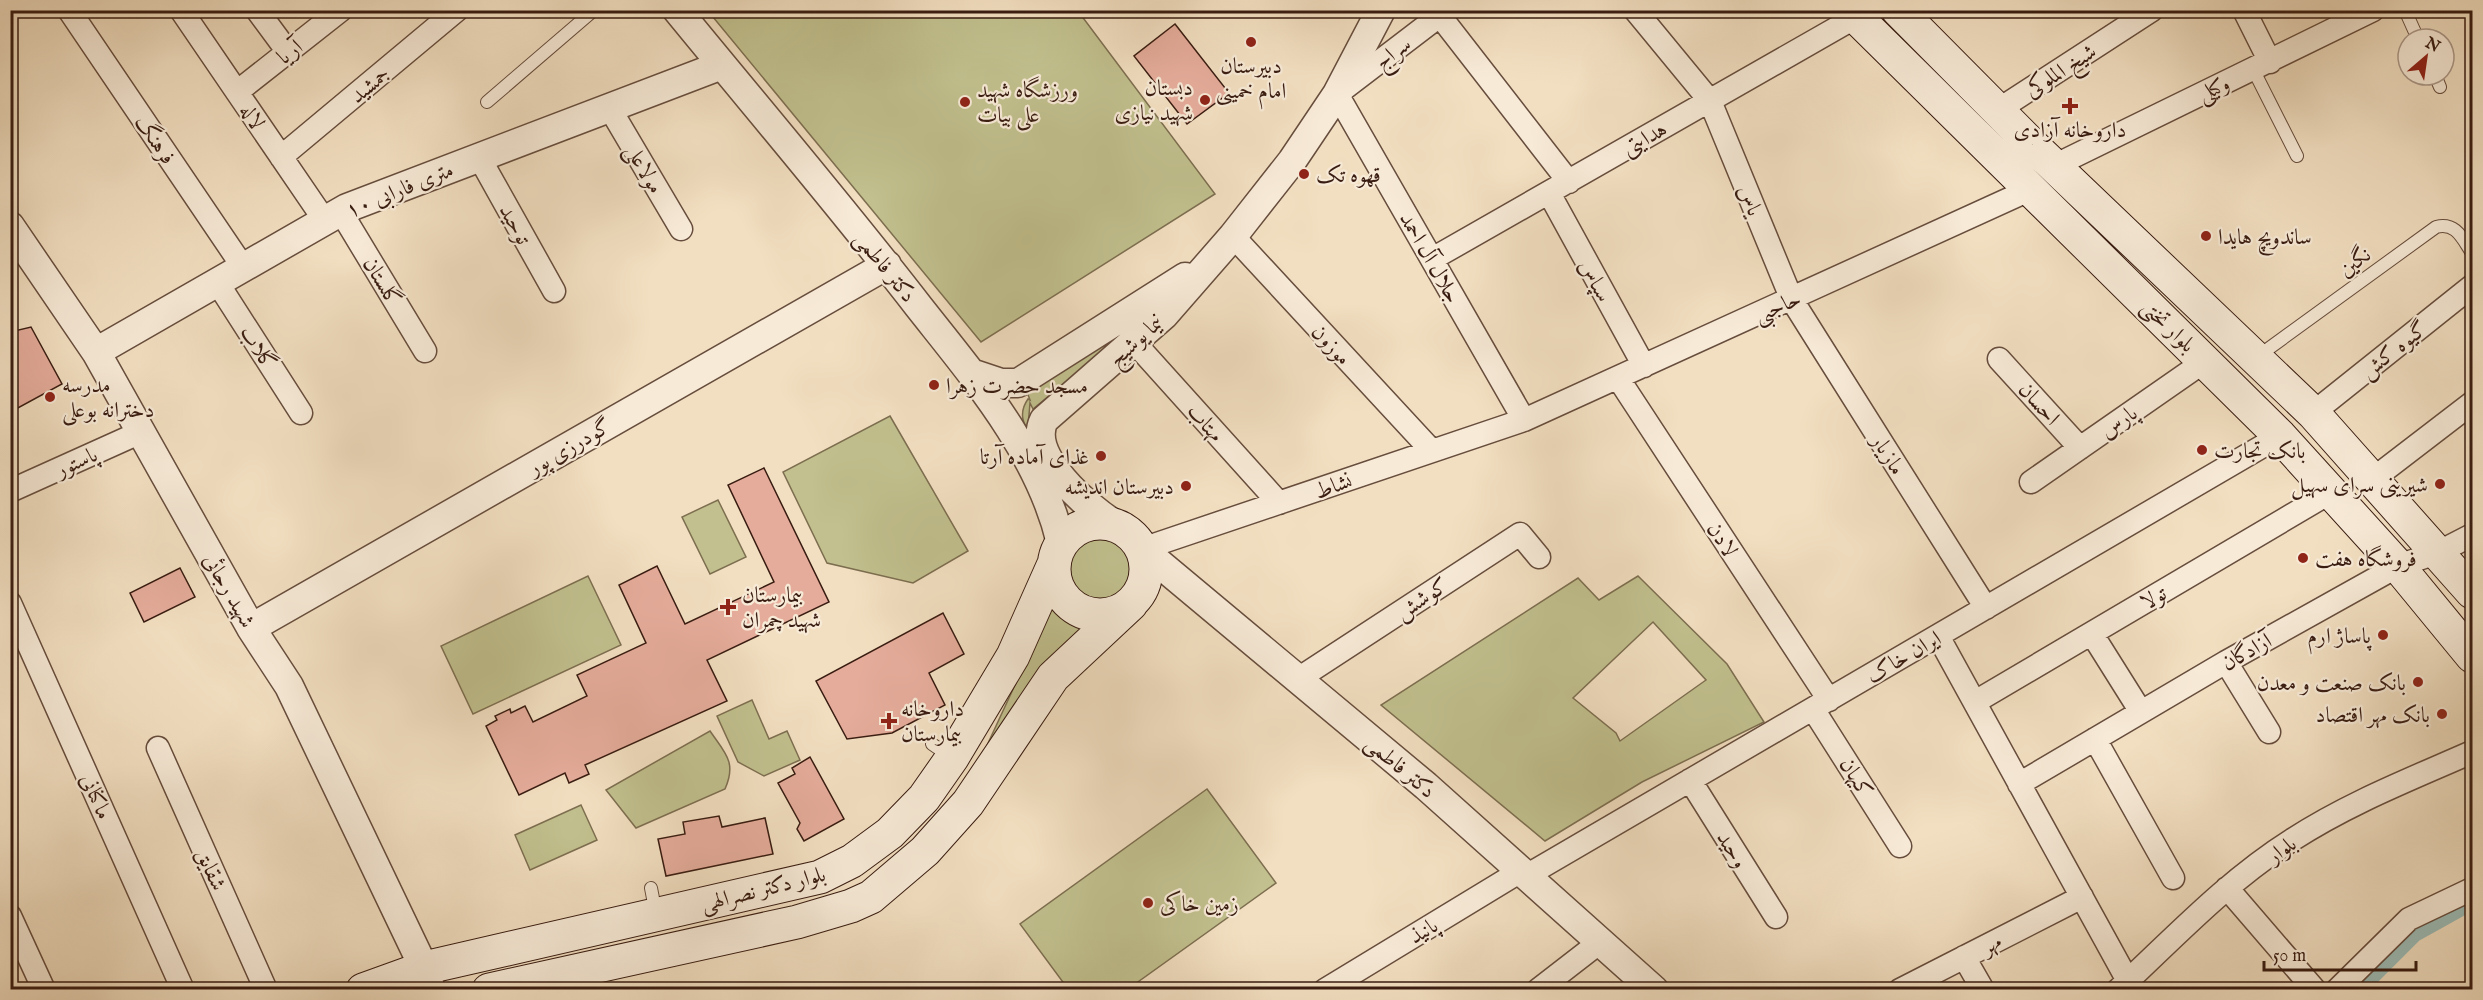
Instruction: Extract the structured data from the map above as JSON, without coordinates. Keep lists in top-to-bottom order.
{
  "streets": {
    "main road": ["بلوار تختی", "بلوار دکتر نصرالهی"],
    "street": [
      "آریا",
      "سراج",
      "شیخ الملوکی",
      "جمشید",
      "وکیلی",
      "لاله",
      "هدایتی",
      "فرهنگ",
      "مولاعلی",
      "۱۰ متری فارابی",
      "یاس",
      "توحید",
      "جلال آل احمد",
      "دکتر فاطمی",
      "سپاس",
      "گلستان",
      "حاجبی",
      "نیما یوشیج",
      "موزون",
      "گلاب",
      "گیوه کش",
      "احسان",
      "پارس",
      "مهتاب",
      "گودرزی پور",
      "مازیار",
      "پاستور",
      "نشاط",
      "لادن",
      "شهید رجائی",
      "تولا",
      "کوشش",
      "آزادگان",
      "ایران خاک",
      "کیهان",
      "ماکنانی",
      "وحید",
      "بلوار",
      "شقایق",
      "پانیذ",
      "مهر"
    ],
    "lane": ["نگین"]
  },
  "crossings": [
    ["آریا", "لاله"],
    ["سراج", "جلال آل احمد"],
    ["سراج", "نیما یوشیج"],
    ["شیخ الملوکی", "بلوار تختی"],
    ["جمشید", "لاله"],
    ["وکیلی", "بلوار تختی"],
    ["لاله", "۱۰ متری فارابی"],
    ["لاله", "گلستان"],
    ["هدایتی", "یاس"],
    ["هدایتی", "جلال آل احمد"],
    ["هدایتی", "سپاس"],
    ["هدایتی", "بلوار تختی"],
    ["فرهنگ", "۱۰ متری فارابی"],
    ["مولاعلی", "۱۰ متری فارابی"],
    ["۱۰ متری فارابی", "توحید"],
    ["۱۰ متری فارابی", "دکتر فاطمی"],
    ["۱۰ متری فارابی", "گلستان"],
    ["۱۰ متری فارابی", "گلاب"],
    ["۱۰ متری فارابی", "شهید رجائی"],
    ["یاس", "حاجبی"],
    ["یاس", "مازیار"],
    ["جلال آل احمد", "حاجبی"],
    ["جلال آل احمد", "نیما یوشیج"],
    ["جلال آل احمد", "نشاط"],
    ["نگین", "بلوار تختی"],
    ["دکتر فاطمی", "نیما یوشیج"],
    ["دکتر فاطمی", "گودرزی پور"],
    ["دکتر فاطمی", "نشاط"],
    ["دکتر فاطمی", "کوشش"],
    ["دکتر فاطمی", "ایران خاک"],
    ["دکتر فاطمی", "بلوار دکتر نصرالهی"],
    ["دکتر فاطمی", "پانیذ"],
    ["سپاس", "حاجبی"],
    ["حاجبی", "بلوار تختی"],
    ["حاجبی", "مازیار"],
    ["حاجبی", "نشاط"],
    ["حاجبی", "لادن"],
    ["بلوار تختی", "گیوه کش"],
    ["بلوار تختی", "پارس"],
    ["بلوار تختی", "تولا"],
    ["بلوار تختی", "آزادگان"],
    ["بلوار تختی", "ایران خاک"],
    ["نیما یوشیج", "موزون"],
    ["نیما یوشیج", "مهتاب"],
    ["نیما یوشیج", "نشاط"],
    ["نیما یوشیج", "بلوار دکتر نصرالهی"],
    ["موزون", "نشاط"],
    ["احسان", "پارس"],
    ["مهتاب", "نشاط"],
    ["گودرزی پور", "شهید رجائی"],
    ["مازیار", "ایران خاک"],
    ["پاستور", "شهید رجائی"],
    ["نشاط", "بلوار دکتر نصرالهی"],
    ["لادن", "ایران خاک"],
    ["لادن", "کیهان"],
    ["شهید رجائی", "بلوار دکتر نصرالهی"],
    ["ایران خاک", "کیهان"],
    ["ایران خاک", "وحید"],
    ["ایران خاک", "پانیذ"]
  ],
  "places": {
    "other": [
      "دبیرستان امام خمینی",
      "دبستان شهید نیازی",
      "ورزشگاه شهید علی بیات",
      "قهوه تک",
      "ساندویچ هایدا",
      "مسجد حضرت زهرا",
      "مدرسه دخترانه بوعلی",
      "بانک تجارت",
      "غذای آماده آرتا",
      "شیرینی سرای سهیل",
      "دبیرستان اندیشه",
      "فروشگاه هفت",
      "پاساژ ارم",
      "بانک صنعت و معدن",
      "بانک مهر اقتصاد",
      "زمین خاکی"
    ],
    "health": ["داروخانه آزادی", "بیمارستان شهید چمران", "داروخانه بیمارستان"]
  },
  "scale_bar": "50 m",
  "north": "top right"
}
